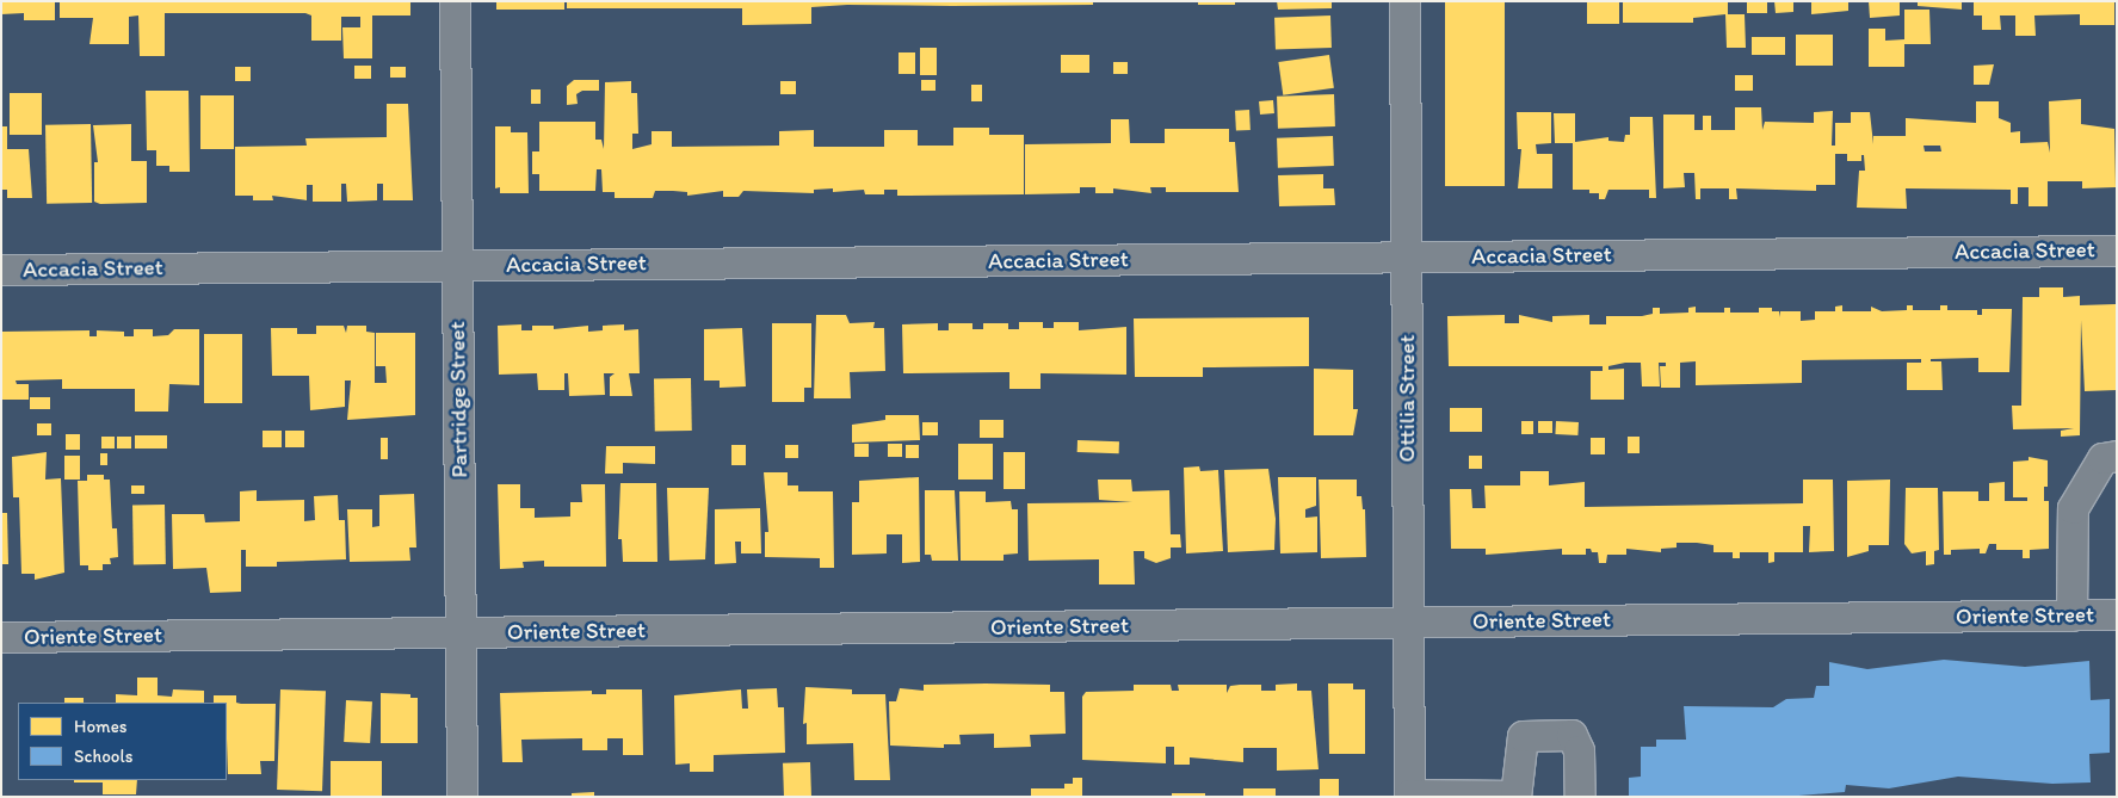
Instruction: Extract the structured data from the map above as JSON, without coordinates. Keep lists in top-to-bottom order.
{
  "streets": {
    "street": [
      "Accacia Street",
      "Ottilia Street",
      "Partridge Street",
      "Oriente Street"
    ]
  },
  "crossings": [
    ["Accacia Street", "Ottilia Street"],
    ["Accacia Street", "Partridge Street"],
    ["Ottilia Street", "Oriente Street"],
    ["Partridge Street", "Oriente Street"]
  ],
  "legend": ["Homes", "Schools"]
}
